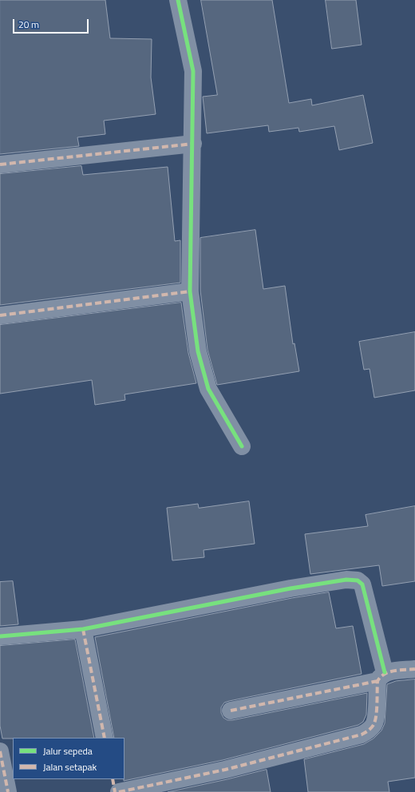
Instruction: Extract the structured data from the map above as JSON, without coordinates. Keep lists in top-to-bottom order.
{
  "legend": ["Jalur sepeda", "Jalan setapak"],
  "scale_bar": "20 m"
}
